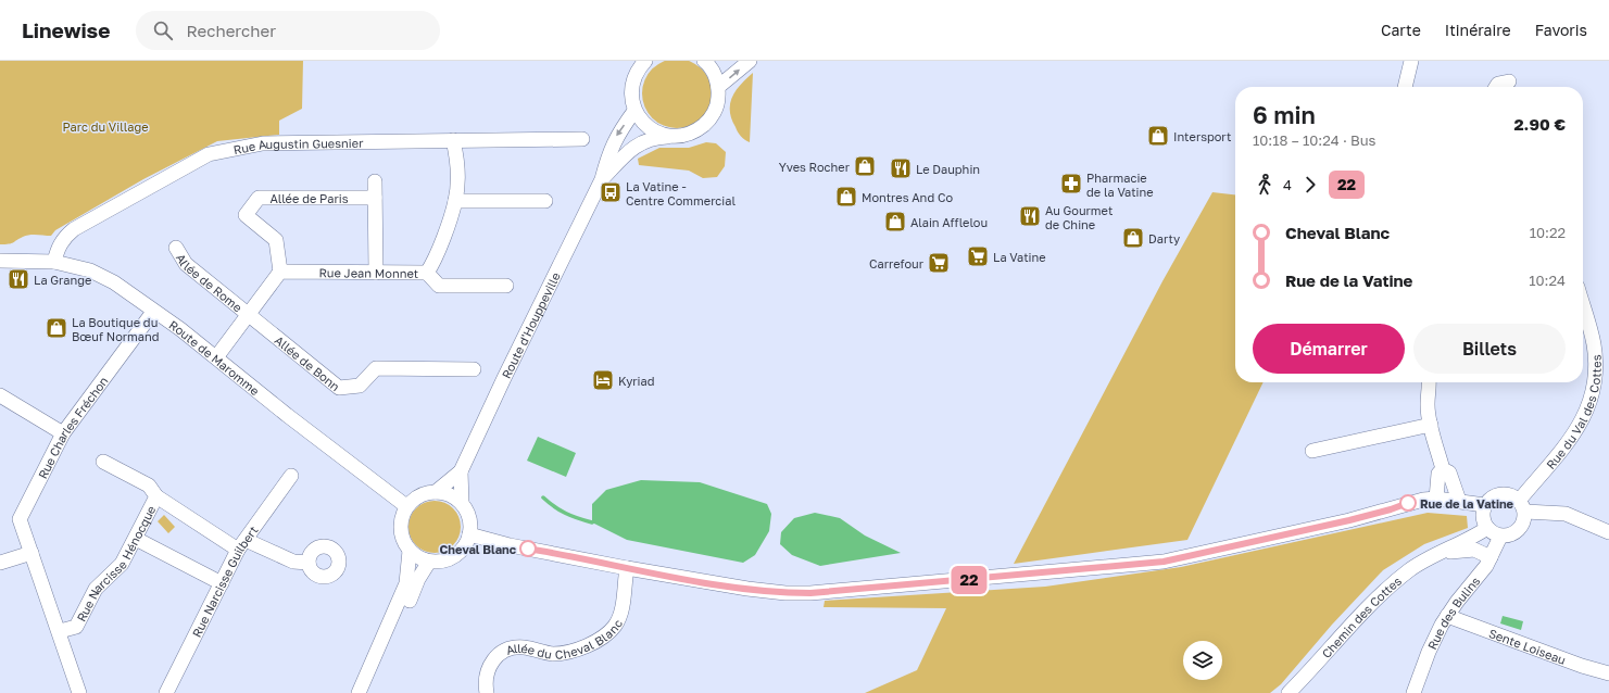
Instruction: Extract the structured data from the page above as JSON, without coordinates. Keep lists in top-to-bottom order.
{
  "streets": {
    "street": [
      "Rue Augustin Guesnier",
      "Allée de Paris",
      "Rue Jean Monnet",
      "Allée de Rome",
      "Route d'Houppeville",
      "Route de Maromme",
      "Allée de Bonn",
      "Rue du Val des Cottes",
      "Rue Charles Fréchon",
      "Rue Narcisse Hénocque",
      "Rue Narcisse Guilbert",
      "Rue des Bulins",
      "Chemin des Cottes",
      "Allée du Cheval Blanc",
      "Sente Loiseau"
    ]
  },
  "crossings": [
    ["Rue Augustin Guesnier", "Rue Jean Monnet"],
    ["Rue Augustin Guesnier", "Route de Maromme"],
    ["Allée de Paris", "Rue Jean Monnet"],
    ["Allée de Rome", "Allée de Bonn"],
    ["Route d'Houppeville", "Route de Maromme"],
    ["Route de Maromme", "Rue Charles Fréchon"],
    ["Rue du Val des Cottes", "Rue des Bulins"],
    ["Rue du Val des Cottes", "Chemin des Cottes"],
    ["Rue Charles Fréchon", "Rue Narcisse Hénocque"],
    ["Rue des Bulins", "Chemin des Cottes"],
    ["Rue des Bulins", "Sente Loiseau"]
  ],
  "parks": ["Parc du Village"],
  "places": {
    "shop": [
      "Intersport",
      "Yves Rocher",
      "Montres And Co",
      "Alain Afflelou",
      "Darty",
      "La Boutique du Bœuf Normand"
    ],
    "restaurant": ["Le Dauphin", "Au Gourmet de Chine", "La Grange"],
    "pharmacy": ["Pharmacie de la Vatine"],
    "bus stop": ["La Vatine - Centre Commercial"],
    "supermarket": ["La Vatine", "Carrefour"],
    "hotel": ["Kyriad"],
    "other": ["Rue de la Vatine", "Cheval Blanc"]
  },
  "lines": ["bus line 22"],
  "page": {
    "header": "Linewise",
    "search": "Rechercher",
    "nav": ["Carte", "Itinéraire", "Favoris"],
    "on_map": "22",
    "heading": ["6 min", "10:18 – 10:24 · Bus", "2.90 €"],
    "legs": ["4", "22"],
    "list": [
      {
        "name": "Cheval Blanc",
        "value": "10:22"
      },
      {
        "name": "Rue de la Vatine",
        "value": "10:24"
      }
    ],
    "buttons": ["Démarrer", "Billets"]
  }
}
